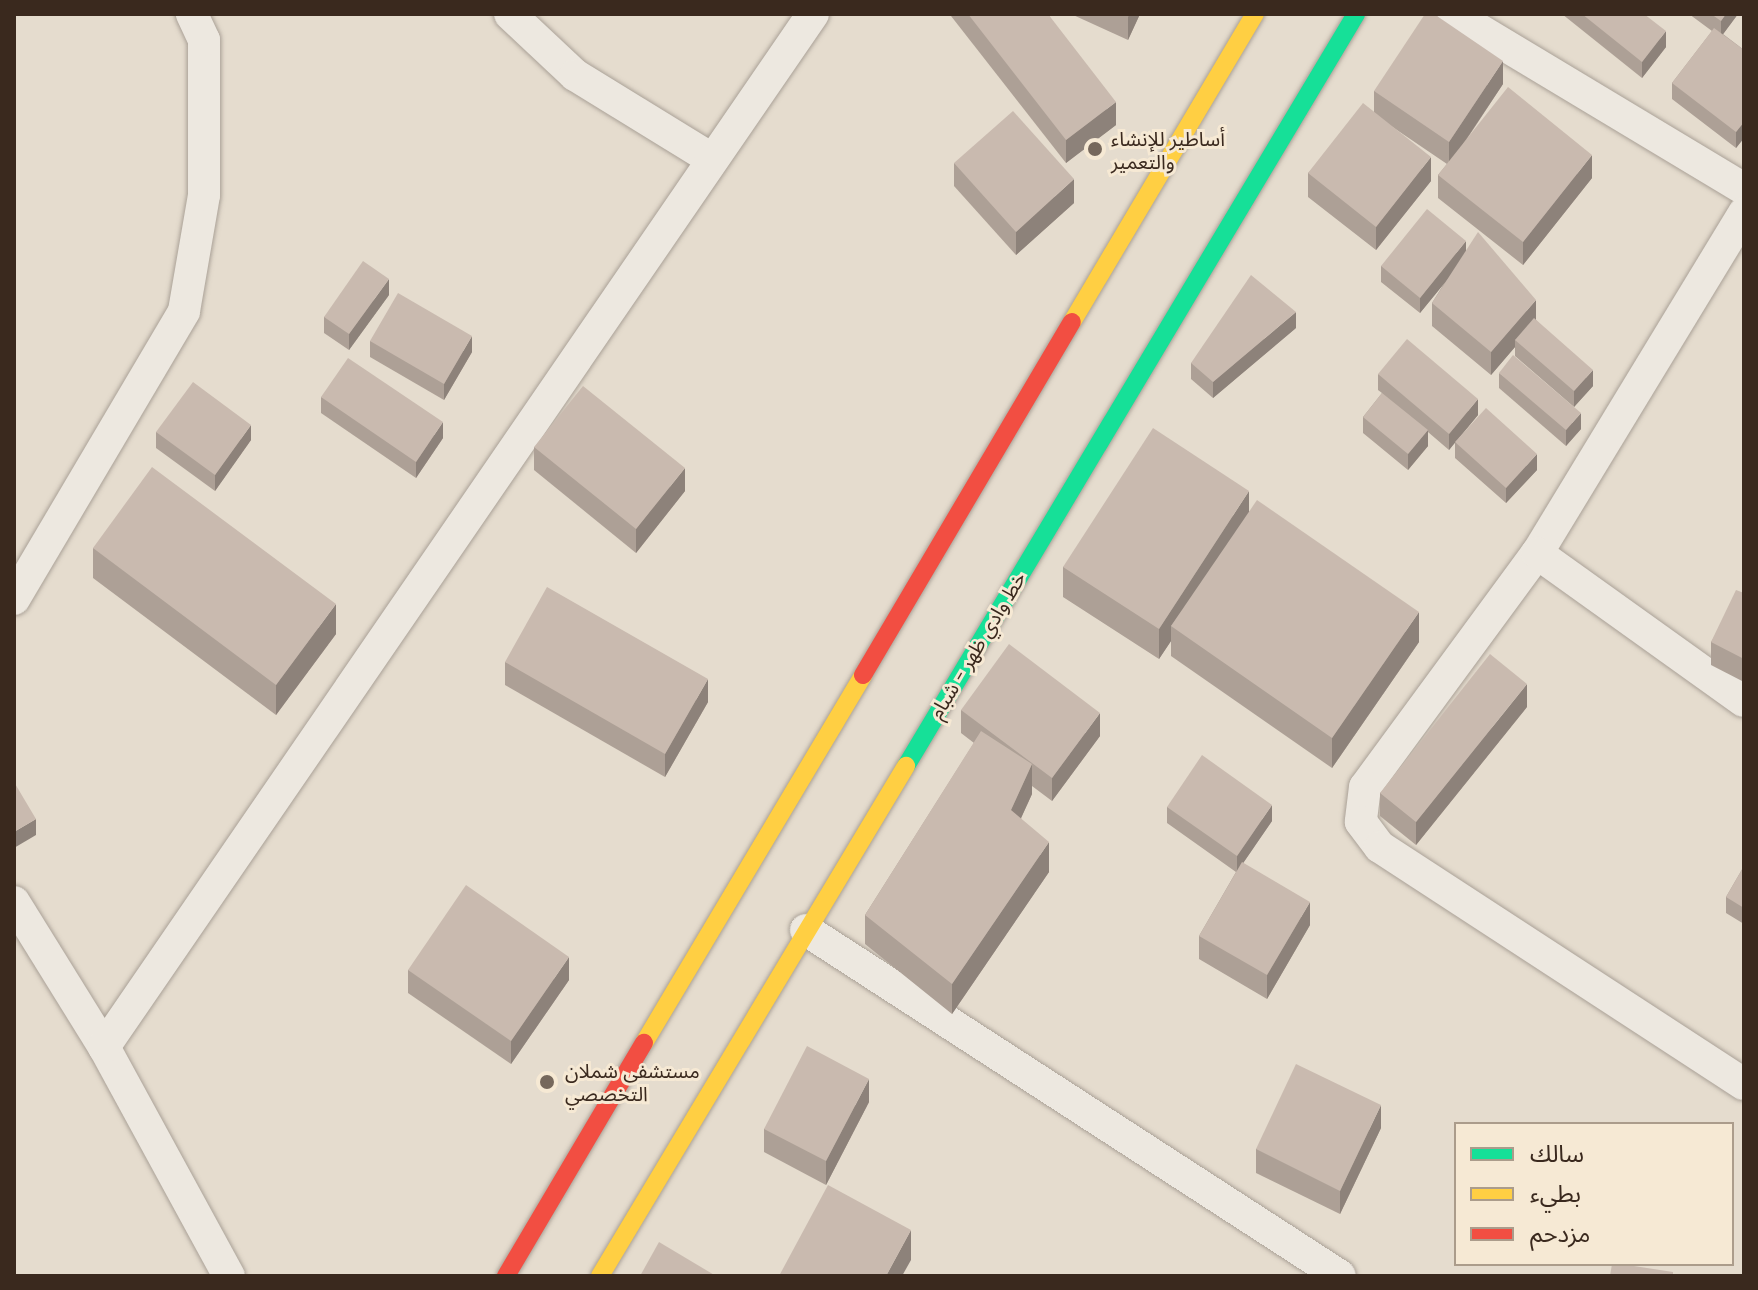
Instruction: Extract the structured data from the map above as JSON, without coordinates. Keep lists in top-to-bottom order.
{
  "streets": {
    "main road": ["خط وادي ظهر - شبام"]
  },
  "places": ["أساطير للإنشاء والتعمير", "مستشفى شملان التخصصي"],
  "legend": ["سالك", "بطيء", "مزدحم"]
}
